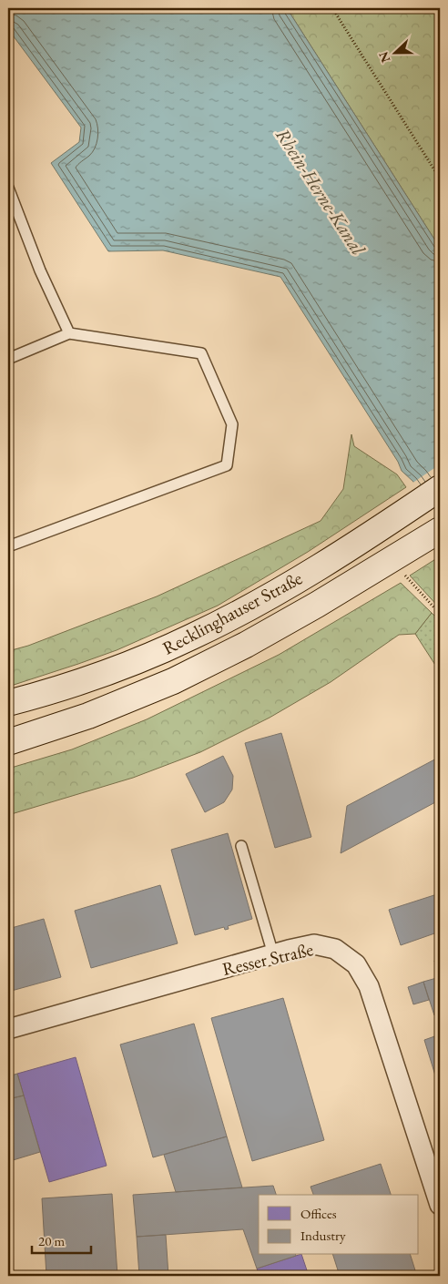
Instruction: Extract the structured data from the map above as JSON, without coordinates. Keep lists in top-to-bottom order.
{
  "streets": {
    "main road": ["Recklinghauser Straße"],
    "street": ["Resser Straße"]
  },
  "water": ["Rhein-Herne-Kanal"],
  "legend": ["Offices", "Industry"],
  "scale_bar": "20 m",
  "north": "left"
}
